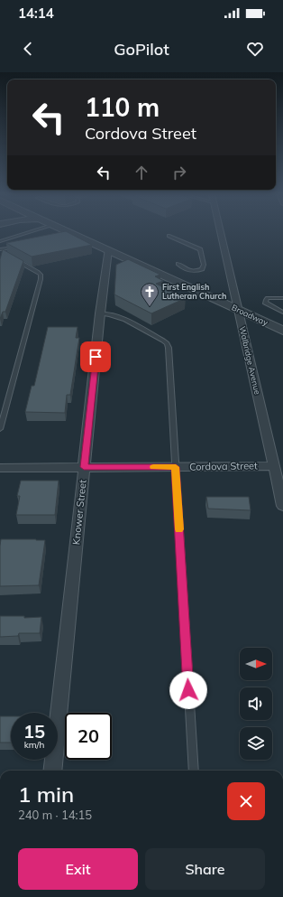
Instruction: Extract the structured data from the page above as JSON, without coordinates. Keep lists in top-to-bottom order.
{
  "streets": {
    "street": [
      "Broadway",
      "Walbridge Avenue",
      "Cordova Street",
      "Knower Street"
    ]
  },
  "crossings": [
    ["Broadway", "Walbridge Avenue"],
    ["Broadway", "Knower Street"],
    ["Walbridge Avenue", "Cordova Street"],
    ["Cordova Street", "Knower Street"]
  ],
  "places": {
    "church": ["First English Lutheran Church"]
  },
  "north": "right",
  "page": {
    "status": "14:14",
    "header": "GoPilot",
    "turn": ["110 m", "Cordova Street"],
    "speed": "15 km/h",
    "limit": "20",
    "heading": ["1 min", "240 m · 14:15"],
    "buttons": ["Exit", "Share"]
  }
}
